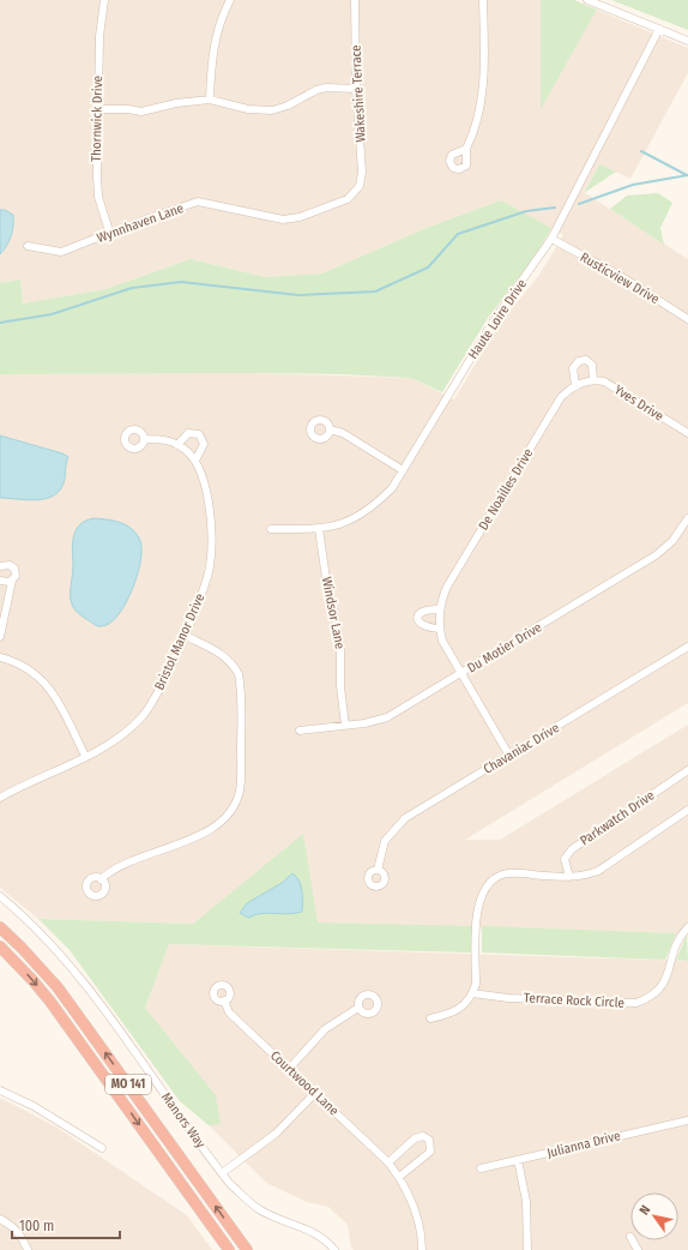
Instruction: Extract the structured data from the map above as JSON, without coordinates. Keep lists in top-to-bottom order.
{
  "streets": {
    "highway": ["MO 141"],
    "street": [
      "Wakeshire Terrace",
      "Thornwick Drive",
      "Wynnhaven Lane",
      "Rusticview Drive",
      "Haute Loire Drive",
      "Yves Drive",
      "De Noailles Drive",
      "Windsor Lane",
      "Bristol Manor Drive",
      "Du Motier Drive",
      "Chavaniac Drive",
      "Parkwatch Drive",
      "Terrace Rock Circle",
      "Courtwood Lane",
      "Manors Way",
      "Julianna Drive"
    ]
  },
  "crossings": [
    ["Wakeshire Terrace", "Wynnhaven Lane"],
    ["Thornwick Drive", "Wynnhaven Lane"],
    ["Rusticview Drive", "Haute Loire Drive"],
    ["Haute Loire Drive", "Windsor Lane"],
    ["Yves Drive", "De Noailles Drive"],
    ["De Noailles Drive", "Du Motier Drive"],
    ["De Noailles Drive", "Chavaniac Drive"],
    ["Windsor Lane", "Du Motier Drive"]
  ],
  "scale_bar": "100 m",
  "north": "top left"
}
